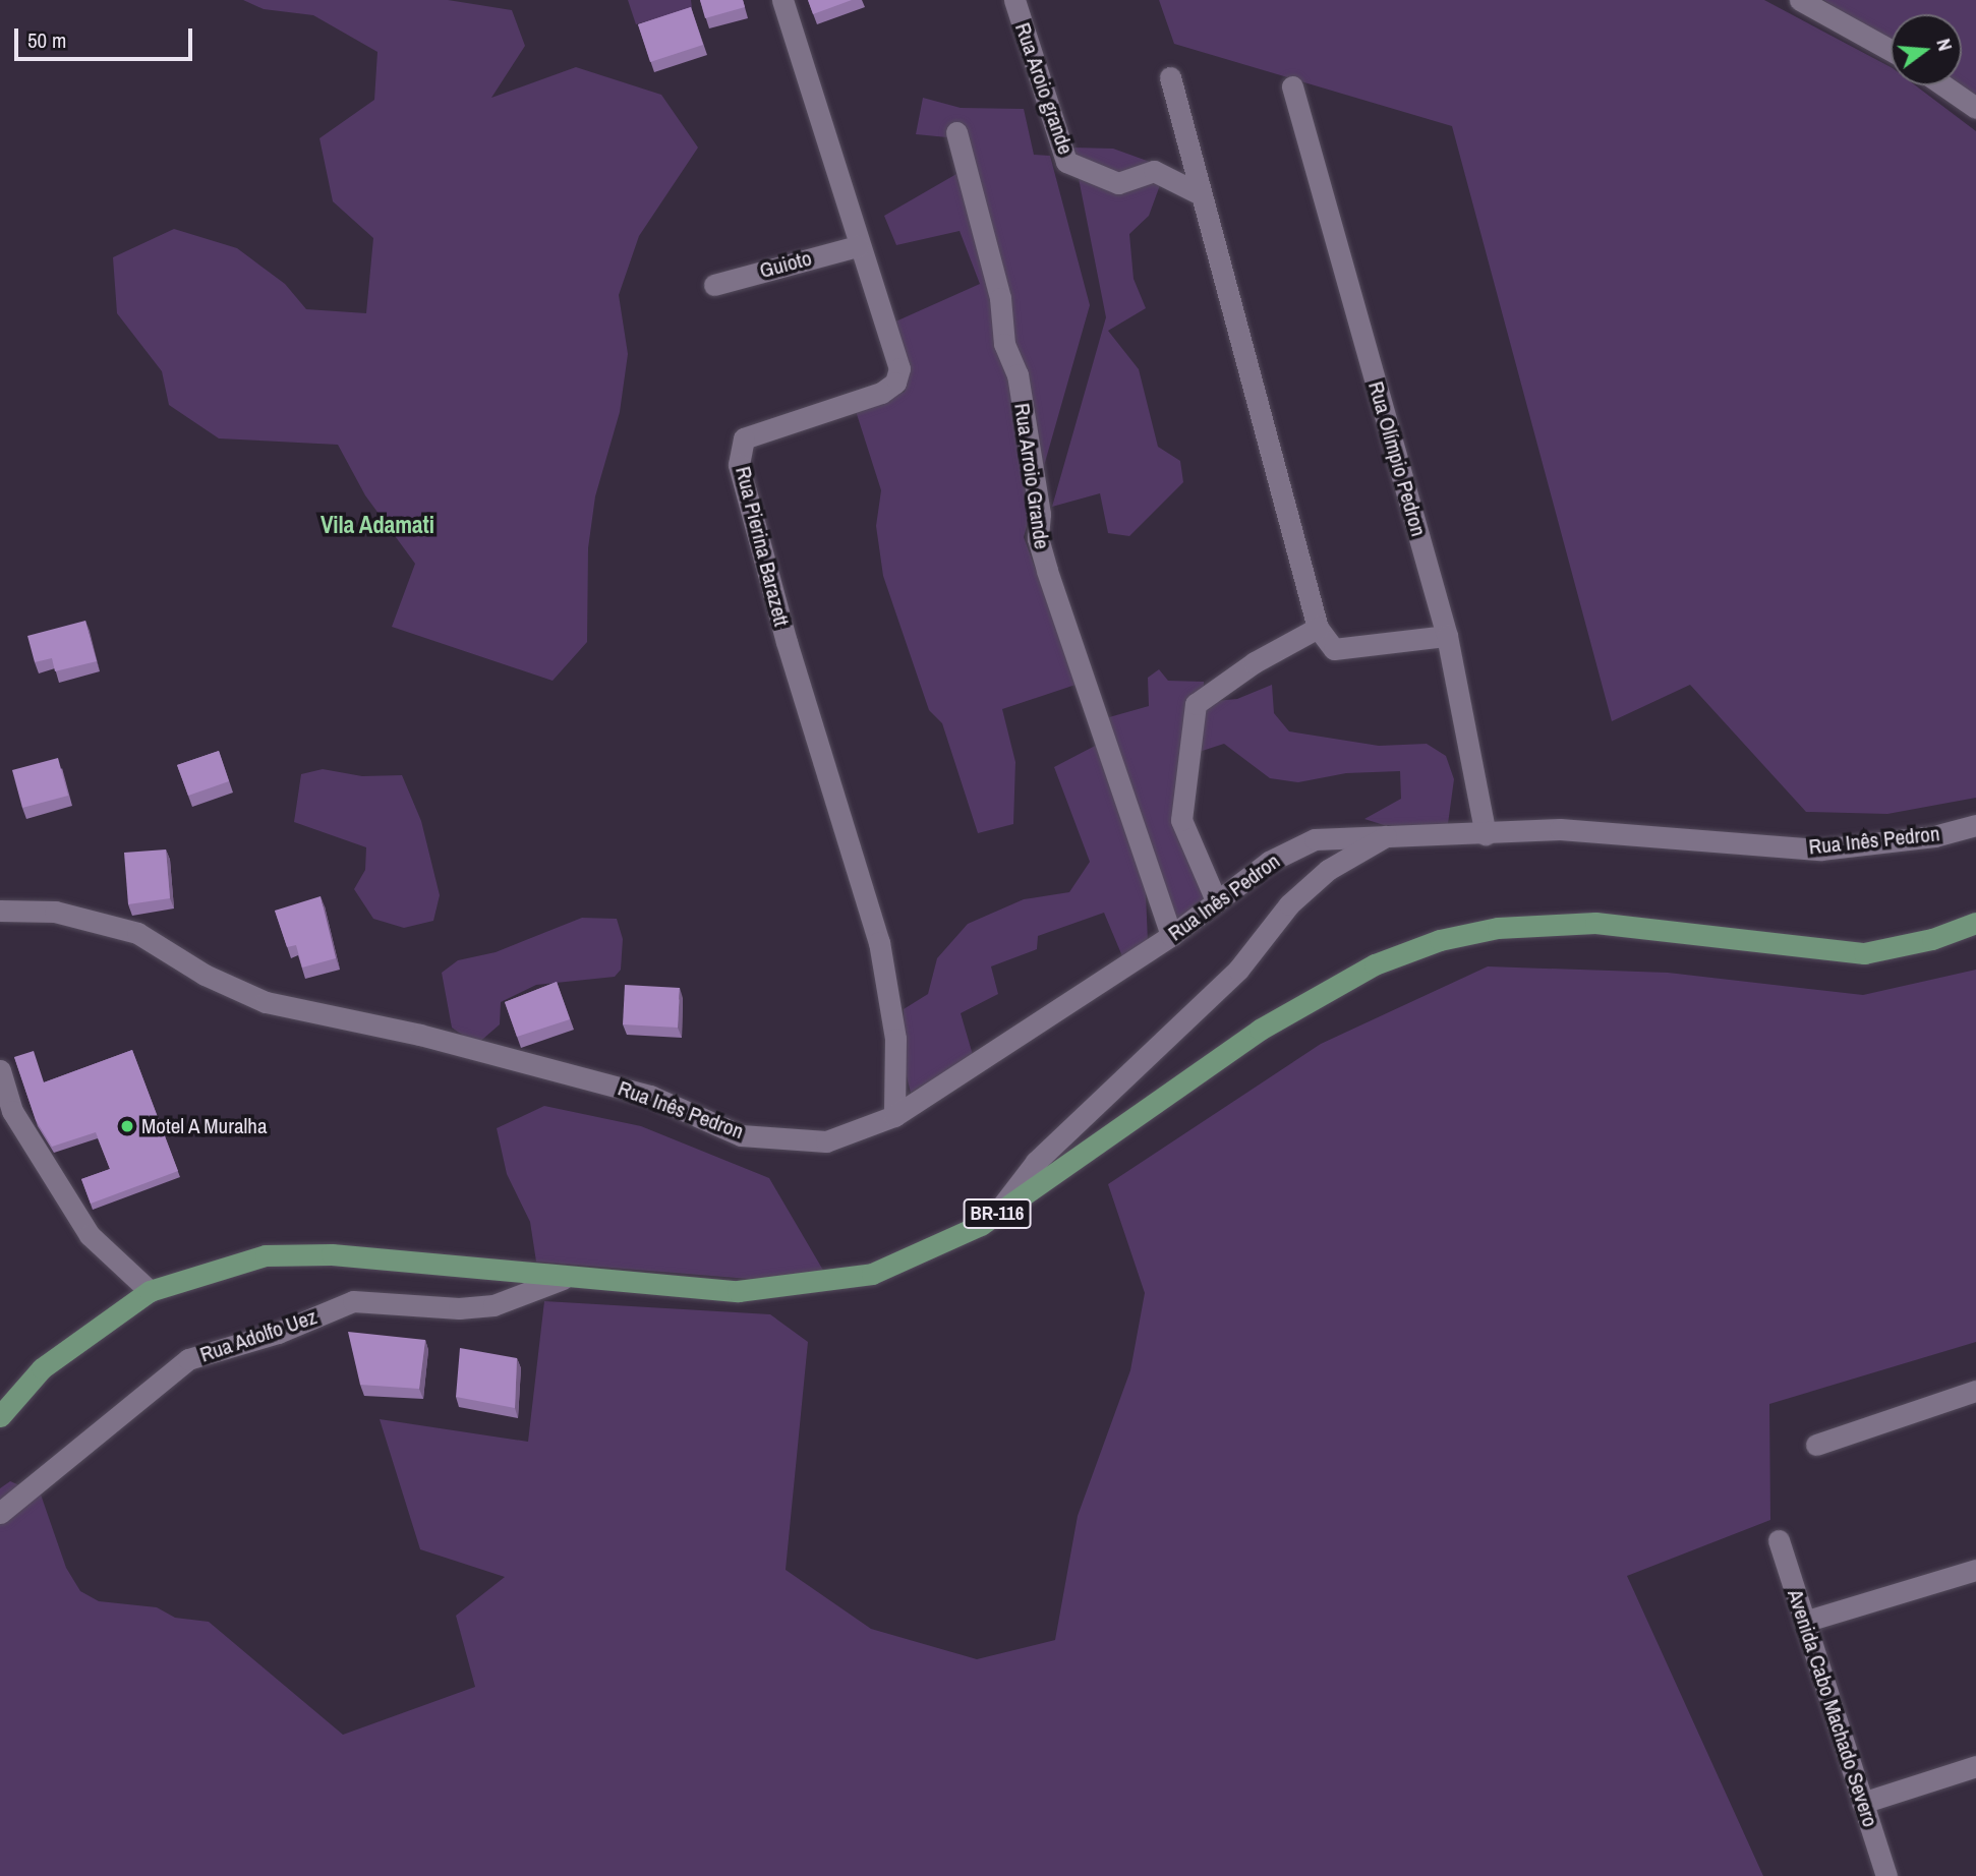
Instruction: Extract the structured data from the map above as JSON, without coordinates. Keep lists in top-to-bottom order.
{
  "streets": {
    "main road": ["BR-116"],
    "street": [
      "Rua Aroio grande",
      "Guioto",
      "Rua Olímpio Pedron",
      "Rua Arroio Grande",
      "Rua Pierina Barazett",
      "Rua Inês Pedron",
      "Rua Adolfo Uez",
      "Avenida Cabo Machado Severo"
    ]
  },
  "crossings": [
    ["Guioto", "Rua Pierina Barazett"],
    ["Rua Olímpio Pedron", "Rua Inês Pedron"],
    ["Rua Arroio Grande", "Rua Inês Pedron"],
    ["Rua Pierina Barazett", "Rua Inês Pedron"],
    ["Rua Inês Pedron", "BR-116"],
    ["BR-116", "Rua Adolfo Uez"]
  ],
  "districts": ["Vila Adamati"],
  "places": ["Motel A Muralha"],
  "scale_bar": "50 m",
  "north": "right"
}
